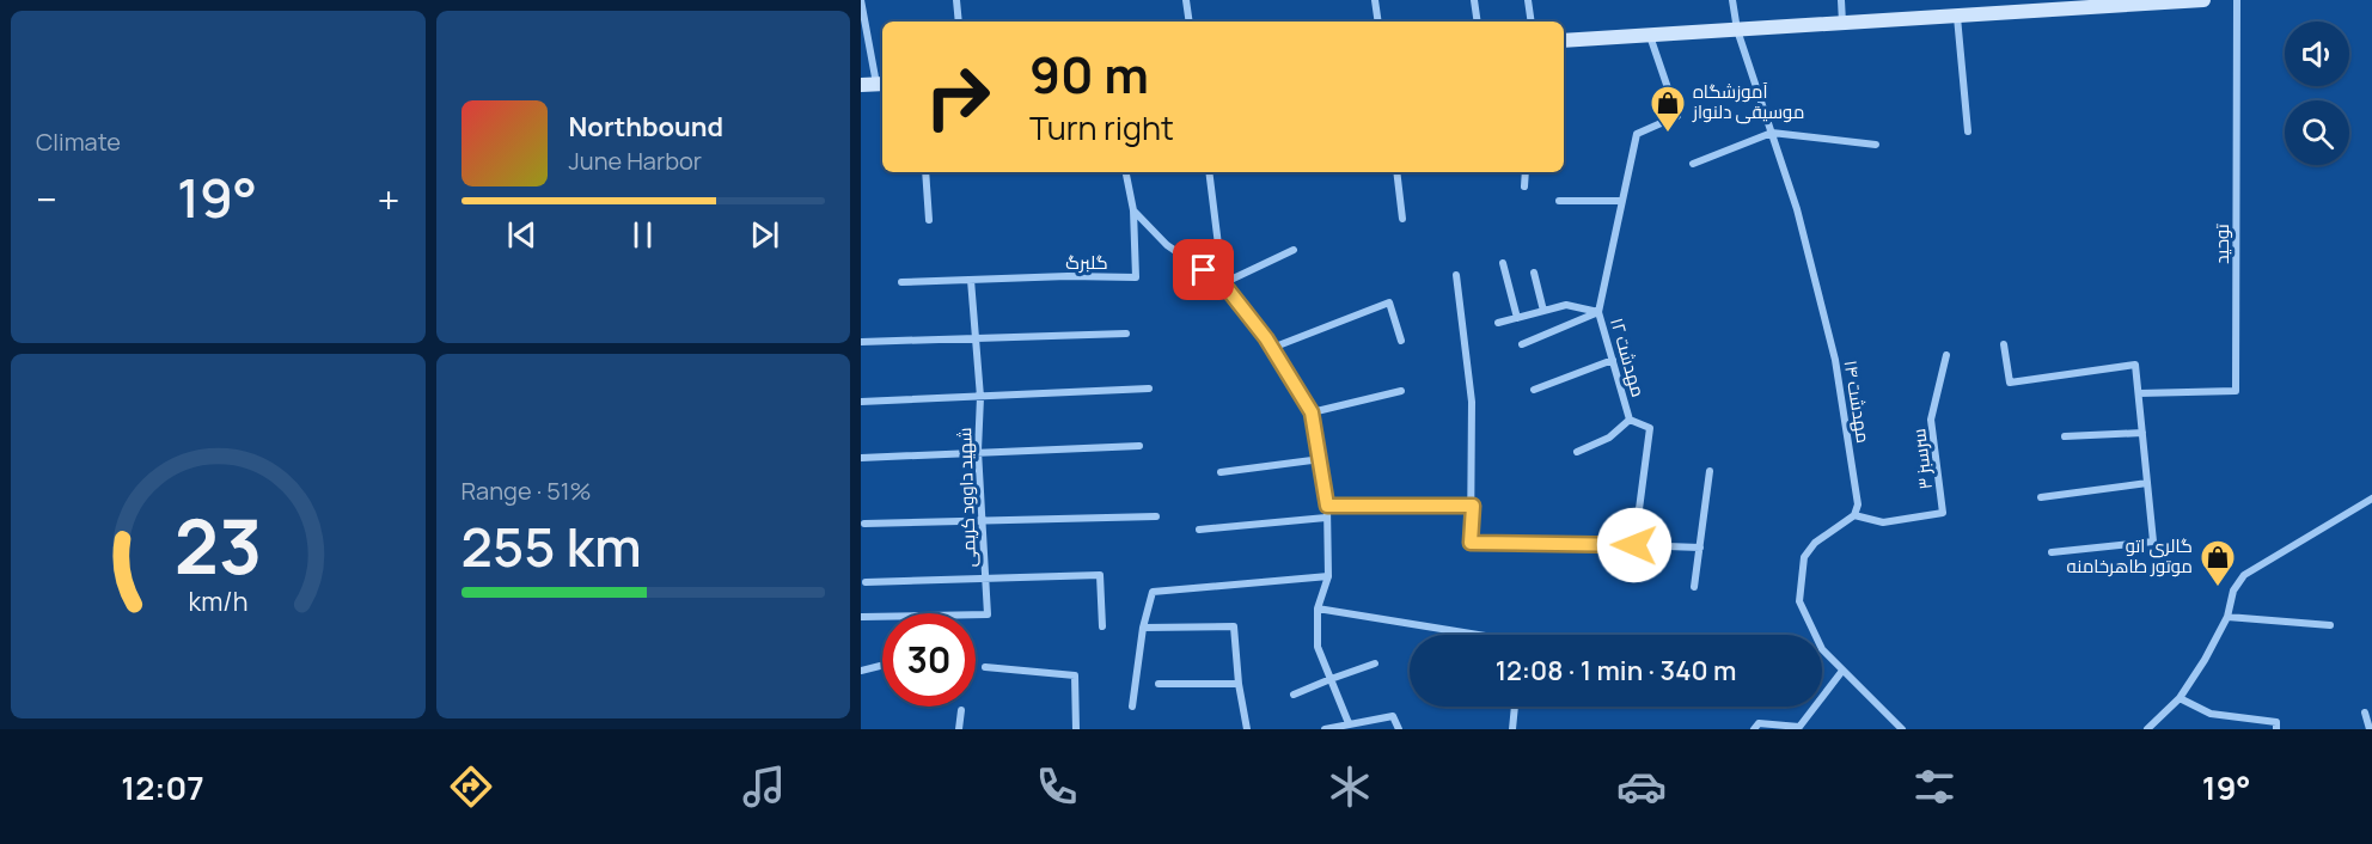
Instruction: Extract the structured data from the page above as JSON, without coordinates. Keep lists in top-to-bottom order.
{
  "streets": {
    "street": [
      "توحید",
      "گلبرگ",
      "مهدشت ۱۲",
      "مهدشت ۱۴",
      "سرسبز ۳",
      "شهید داوود کریمی"
    ]
  },
  "crossings": [
    ["گلبرگ", "شهید داوود کریمی"],
    ["مهدشت ۱۴", "سرسبز ۳"]
  ],
  "places": {
    "shop": ["آموزشگاه موسیقی دلنواز", "گالری اتو موتور طاهرخامنه"]
  },
  "page": {
    "tile": [
      "Climate",
      ["Range · 51%", "255 km"]
    ],
    "turn": ["90 m", "Turn right"],
    "song": ["Northbound", "June Harbor"],
    "heat": ["−", "19°", "+"],
    "limit": "30",
    "trip": "12:08 · 1 min · 340 m",
    "tabs": ["12:07", "19°"],
    "gauge": ["23", "km/h"]
  }
}
